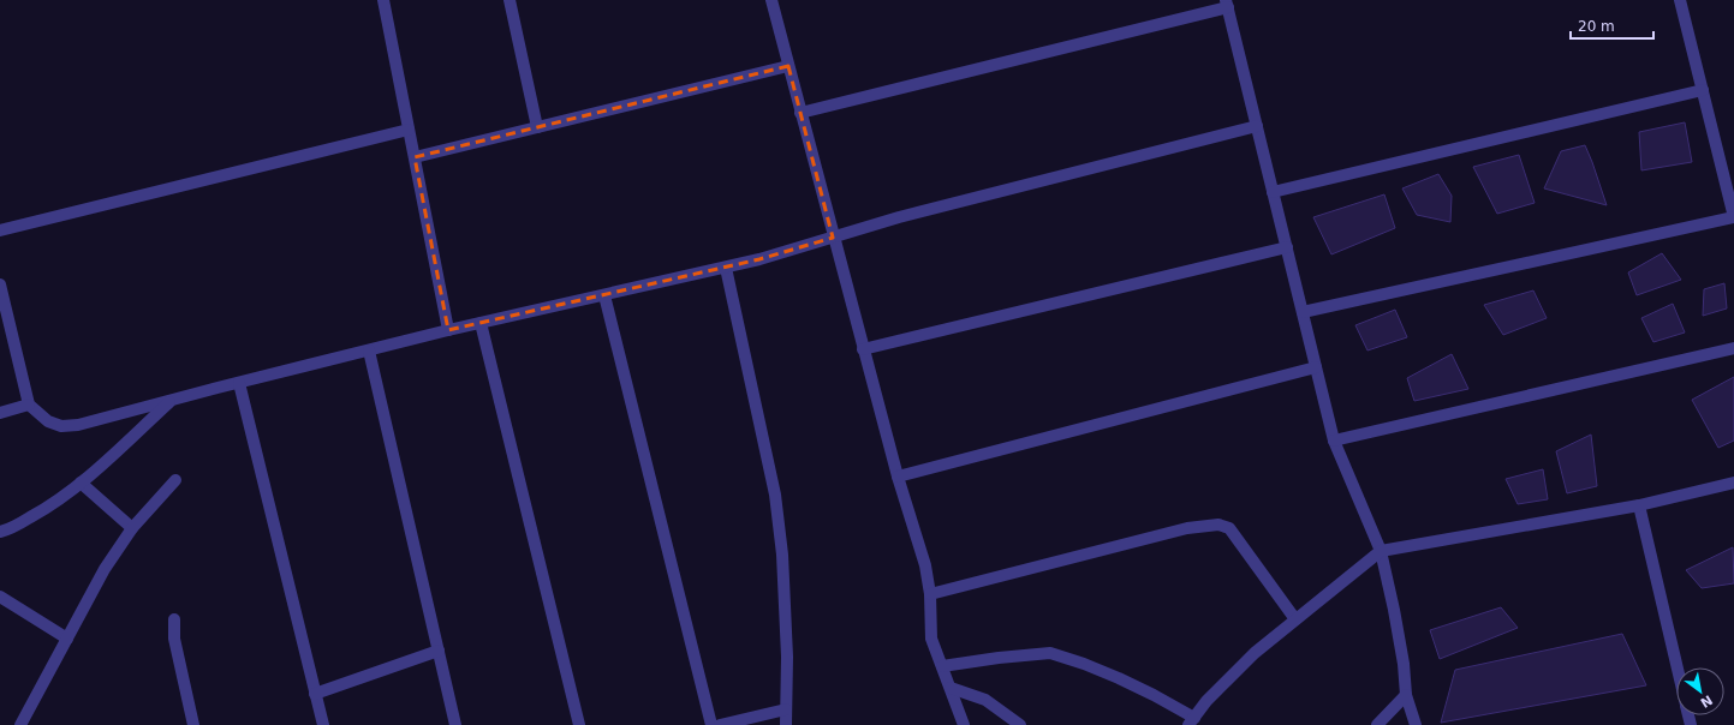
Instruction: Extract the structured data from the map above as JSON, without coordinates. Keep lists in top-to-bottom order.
{
  "scale_bar": "20 m",
  "north": "bottom right"
}
